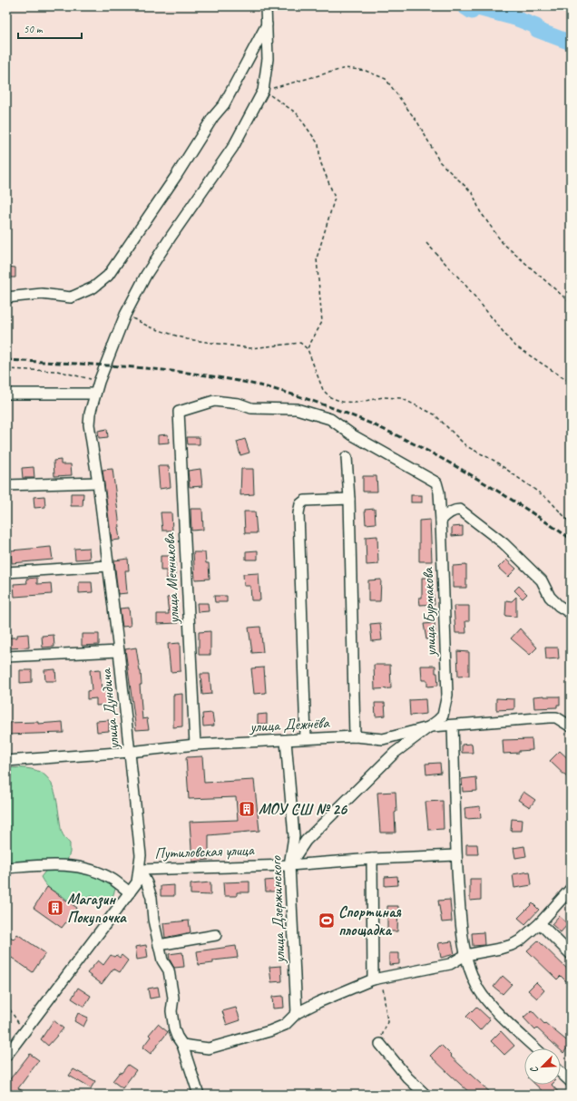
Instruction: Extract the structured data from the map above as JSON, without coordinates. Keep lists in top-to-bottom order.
{
  "streets": {
    "street": [
      "улица Мечникова",
      "улица Бурмакова",
      "улица Дундича",
      "улица Дежнёва",
      "Путиловская улица",
      "улица Дзержинского"
    ]
  },
  "crossings": [
    ["улица Мечникова", "улица Бурмакова"],
    ["улица Мечникова", "улица Дежнёва"],
    ["улица Бурмакова", "улица Дежнёва"],
    ["улица Бурмакова", "Путиловская улица"],
    ["улица Бурмакова", "улица Дзержинского"],
    ["улица Дундича", "улица Дежнёва"],
    ["улица Дундича", "Путиловская улица"],
    ["улица Дежнёва", "улица Дзержинского"],
    ["Путиловская улица", "улица Дзержинского"]
  ],
  "places": {
    "building": ["МОУ СШ № 26", "Магазин Покупочка"],
    "sports": ["Спортиная площадка"]
  },
  "scale_bar": "50 m",
  "north": "bottom left"
}
